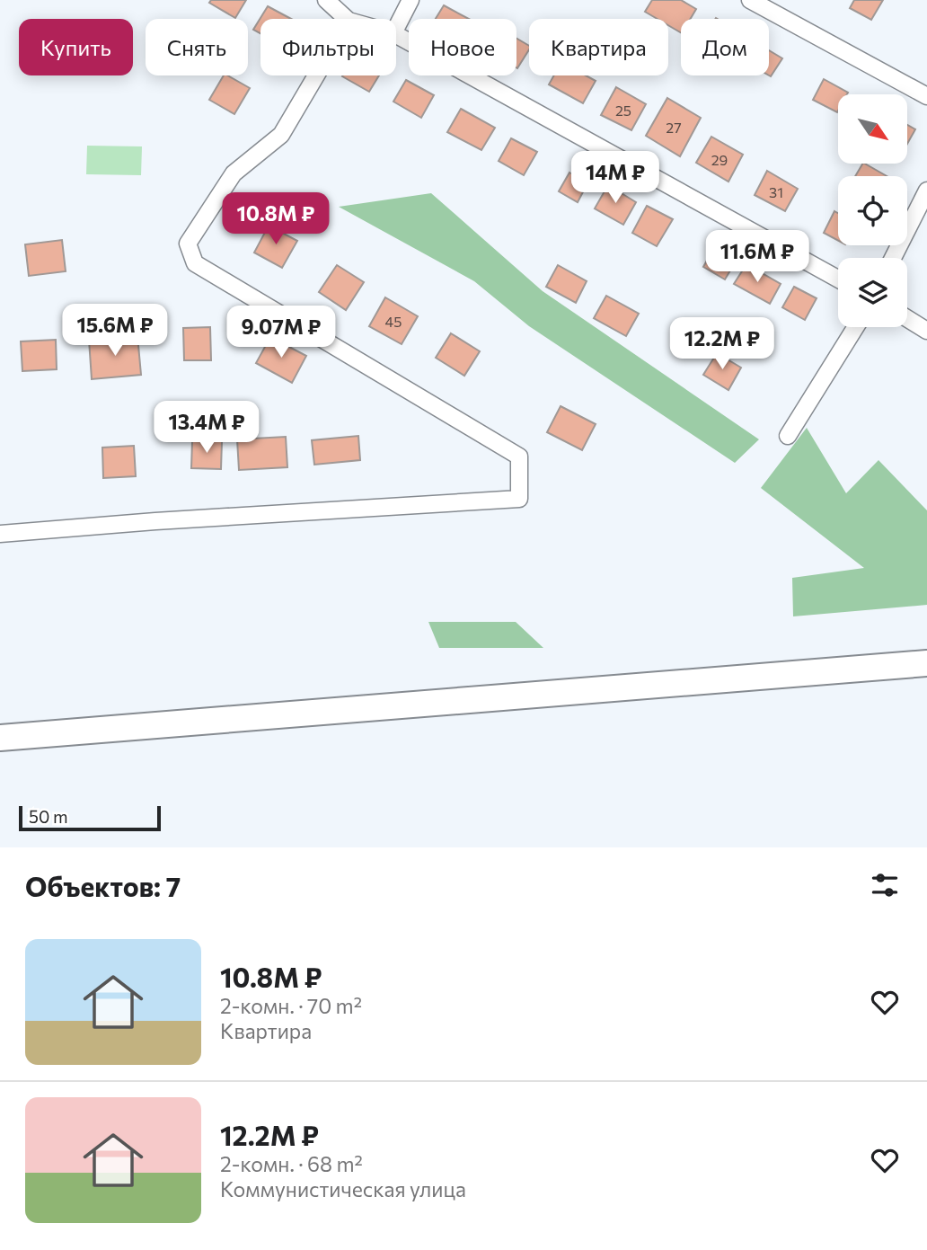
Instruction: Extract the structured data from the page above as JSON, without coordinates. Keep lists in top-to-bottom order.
{
  "house_numbers": [
    "25",
    "27",
    "29",
    "31",
    "45"
  ],
  "scale_bar": "50 m",
  "north": "bottom right",
  "page": {
    "chip": [
      "Купить",
      "Снять",
      "Фильтры",
      "Новое",
      "Квартира",
      "Дом"
    ],
    "price": [
      "14M ₽",
      "10.8M ₽",
      "11.6M ₽",
      "15.6M ₽",
      "9.07M ₽",
      "12.2M ₽",
      "13.4M ₽"
    ],
    "scale": "50 m",
    "heading": "Объектов: 7",
    "list": [
      {
        "name": "10.8M ₽",
        "note": "2-комн. · 70 m² · Квартира"
      },
      {
        "name": "12.2M ₽",
        "note": "2-комн. · 68 m² · Коммунистическая улица"
      }
    ]
  }
}
